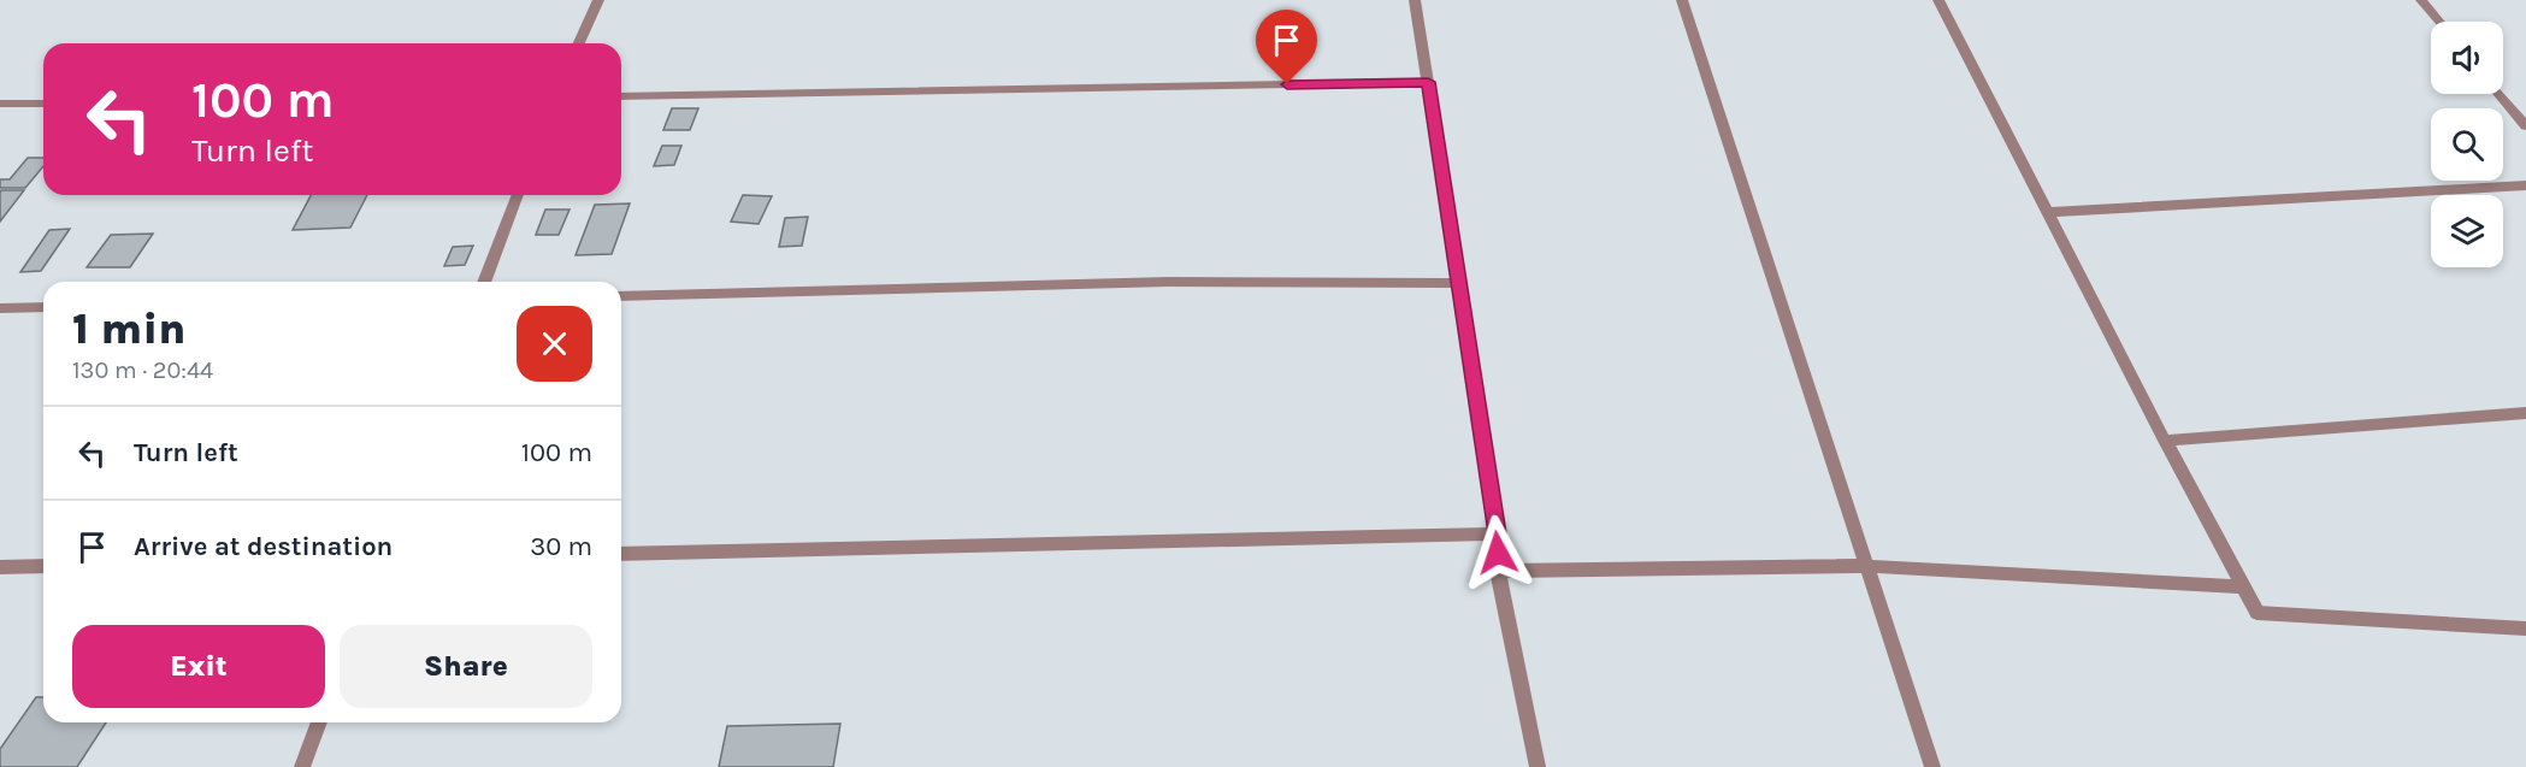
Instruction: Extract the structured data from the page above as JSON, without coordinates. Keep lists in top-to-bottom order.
{
  "page": {
    "turn": ["100 m", "Turn left"],
    "heading": ["1 min", "130 m · 20:44"],
    "list": [
      {
        "name": "Turn left",
        "value": "100 m"
      },
      {
        "name": "Arrive at destination",
        "value": "30 m"
      }
    ],
    "buttons": ["Exit", "Share"]
  }
}
